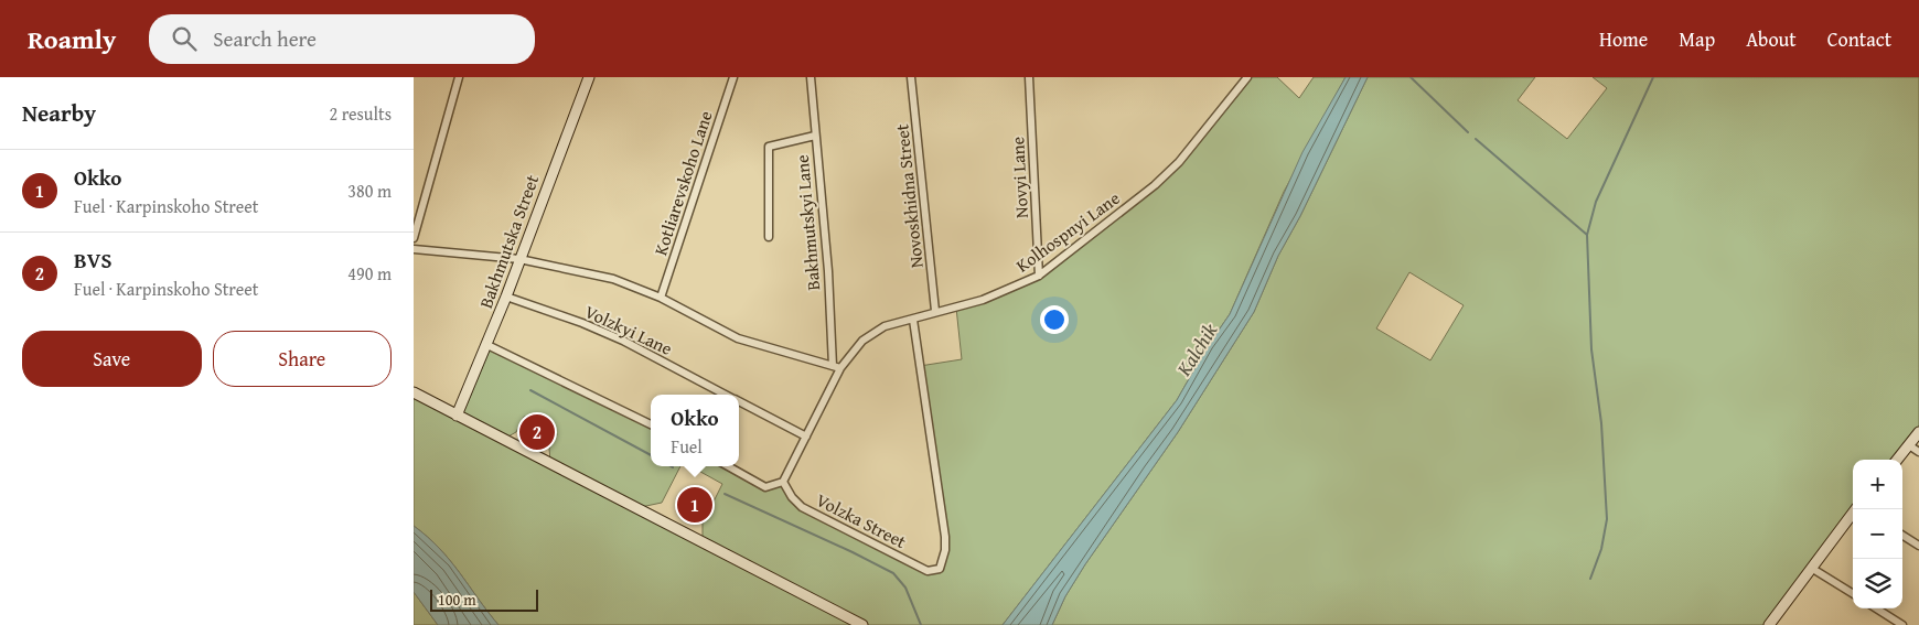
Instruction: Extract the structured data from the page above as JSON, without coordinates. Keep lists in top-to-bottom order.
{
  "streets": {
    "street": [
      "Novyi Lane",
      "Kotliarevskoho Lane",
      "Novoskhidna Street",
      "Bakhmutskyi Lane",
      "Kolhospnyi Lane",
      "Bakhmutska Street",
      "Volzkyi Lane",
      "Volzka Street"
    ]
  },
  "crossings": [
    ["Novyi Lane", "Kolhospnyi Lane"],
    ["Novoskhidna Street", "Kolhospnyi Lane"],
    ["Bakhmutskyi Lane", "Kolhospnyi Lane"],
    ["Kolhospnyi Lane", "Volzkyi Lane"],
    ["Kolhospnyi Lane", "Volzka Street"],
    ["Bakhmutska Street", "Volzkyi Lane"]
  ],
  "water": ["Kalchik"],
  "scale_bar": "100 m",
  "page": {
    "header": "Roamly",
    "search": "Search here",
    "nav": [
      "Home",
      "Map",
      "About",
      "Contact"
    ],
    "heading": ["Nearby", "2 results"],
    "list": [
      {
        "mark": "1",
        "name": "Okko",
        "note": "Fuel · Karpinskoho Street",
        "value": "380 m"
      },
      {
        "mark": "2",
        "name": "BVS",
        "note": "Fuel · Karpinskoho Street",
        "value": "490 m"
      }
    ],
    "buttons": ["Save", "Share"],
    "popup": ["Okko", "Fuel"],
    "pins": ["2", "1"],
    "map_buttons": ["+", "−"],
    "scale": "100 m"
  }
}
